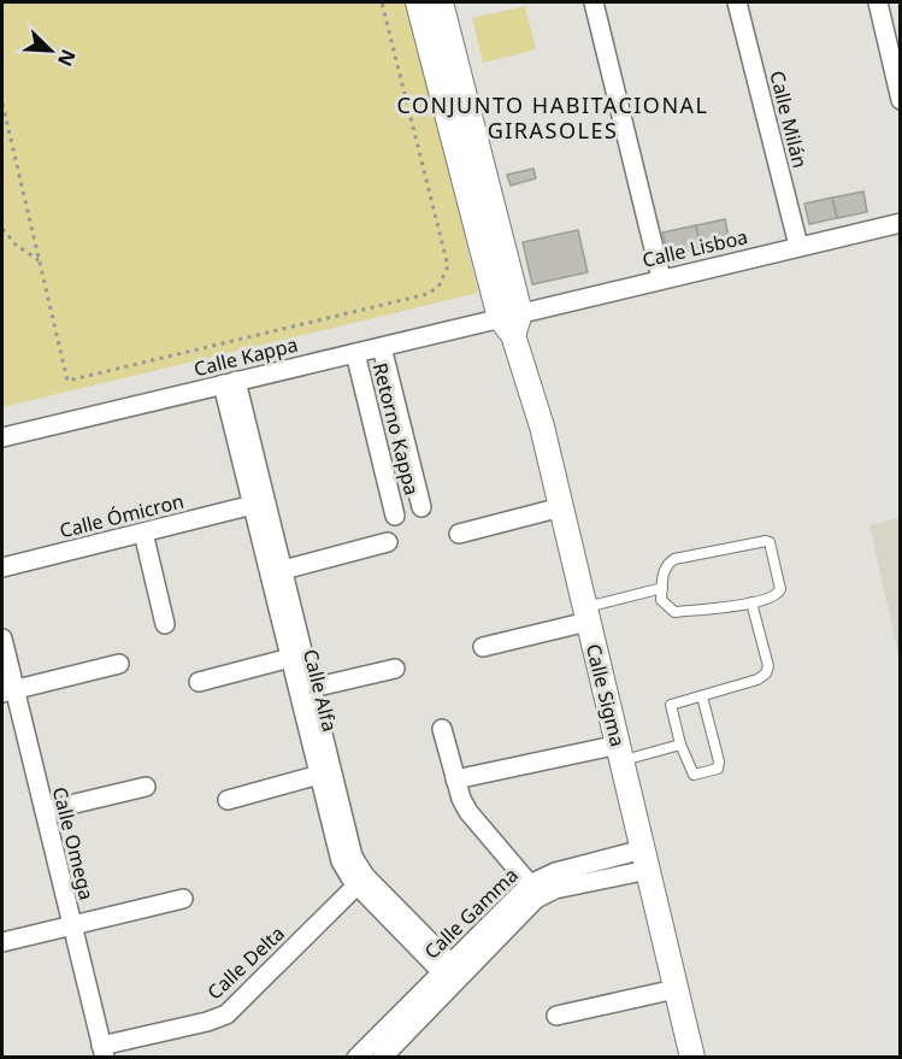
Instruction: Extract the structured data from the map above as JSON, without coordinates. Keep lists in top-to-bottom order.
{
  "streets": {
    "street": [
      "Calle Milán",
      "Calle Lisboa",
      "Calle Kappa",
      "Retorno Kappa",
      "Calle Ómicron",
      "Calle Alfa",
      "Calle Sigma",
      "Calle Omega",
      "Calle Gamma",
      "Calle Delta"
    ]
  },
  "crossings": [
    ["Calle Milán", "Calle Lisboa"],
    ["Calle Lisboa", "Calle Kappa"],
    ["Calle Lisboa", "Calle Sigma"],
    ["Calle Kappa", "Retorno Kappa"],
    ["Calle Kappa", "Calle Alfa"],
    ["Calle Kappa", "Calle Sigma"],
    ["Calle Ómicron", "Calle Alfa"],
    ["Calle Alfa", "Calle Gamma"],
    ["Calle Alfa", "Calle Delta"],
    ["Calle Sigma", "Calle Gamma"],
    ["Calle Omega", "Calle Delta"]
  ],
  "districts": ["CONJUNTO HABITACIONAL GIRASOLES"],
  "north": "bottom right"
}
